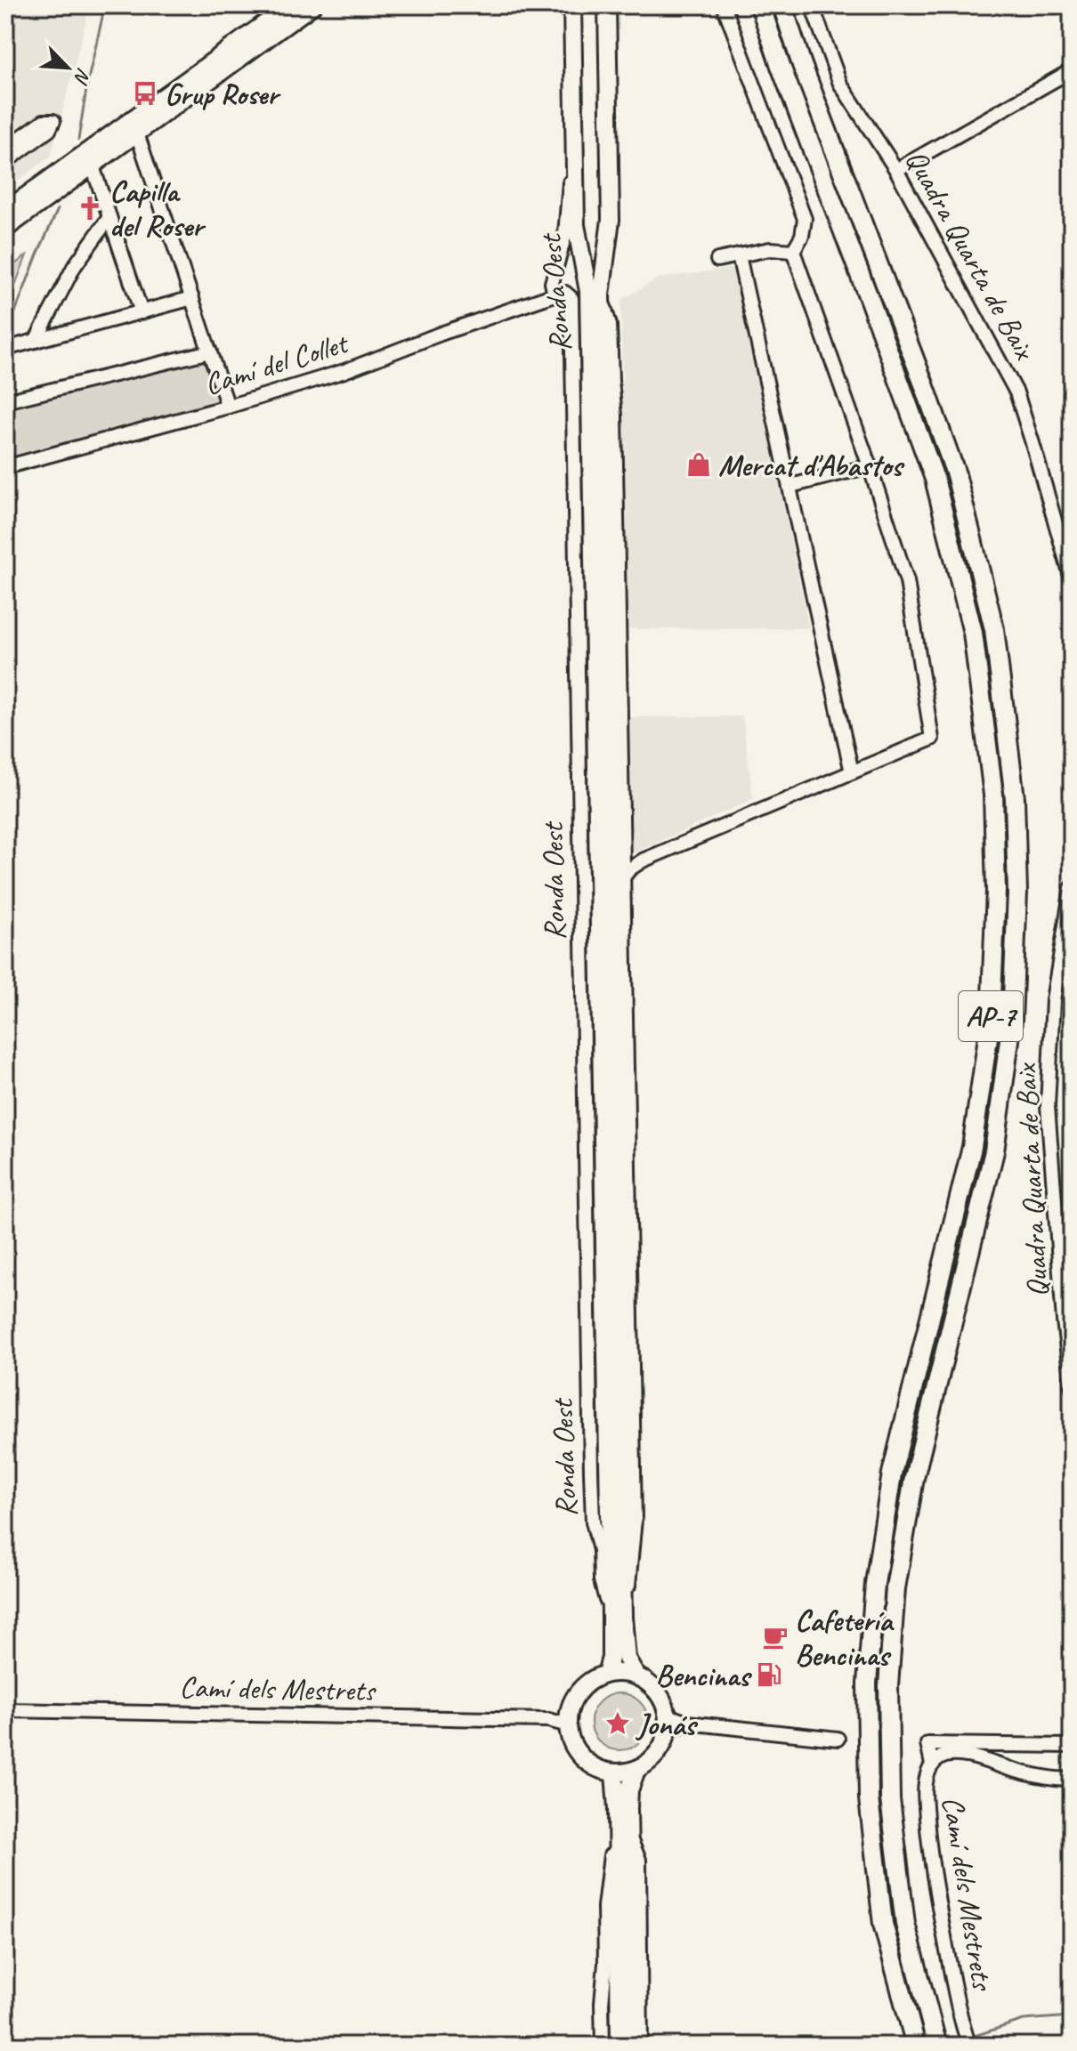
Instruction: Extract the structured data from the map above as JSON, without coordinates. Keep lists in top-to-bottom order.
{
  "streets": {
    "highway": ["AP-7"],
    "main road": ["Ronda Oest"],
    "street": ["Quadra Quarta de Baix", "Camí del Collet", "Camí dels Mestrets"]
  },
  "crossings": [
    ["Ronda Oest", "Camí del Collet"],
    ["Ronda Oest", "Camí dels Mestrets"]
  ],
  "places": {
    "bus stop": ["Grup Roser"],
    "church": ["Capilla del Roser"],
    "shop": ["Mercat d'Abastos"],
    "cafe": ["Cafetería Bencinas"],
    "fuel station": ["Bencinas"],
    "place": ["Jonás"]
  },
  "north": "bottom right"
}
